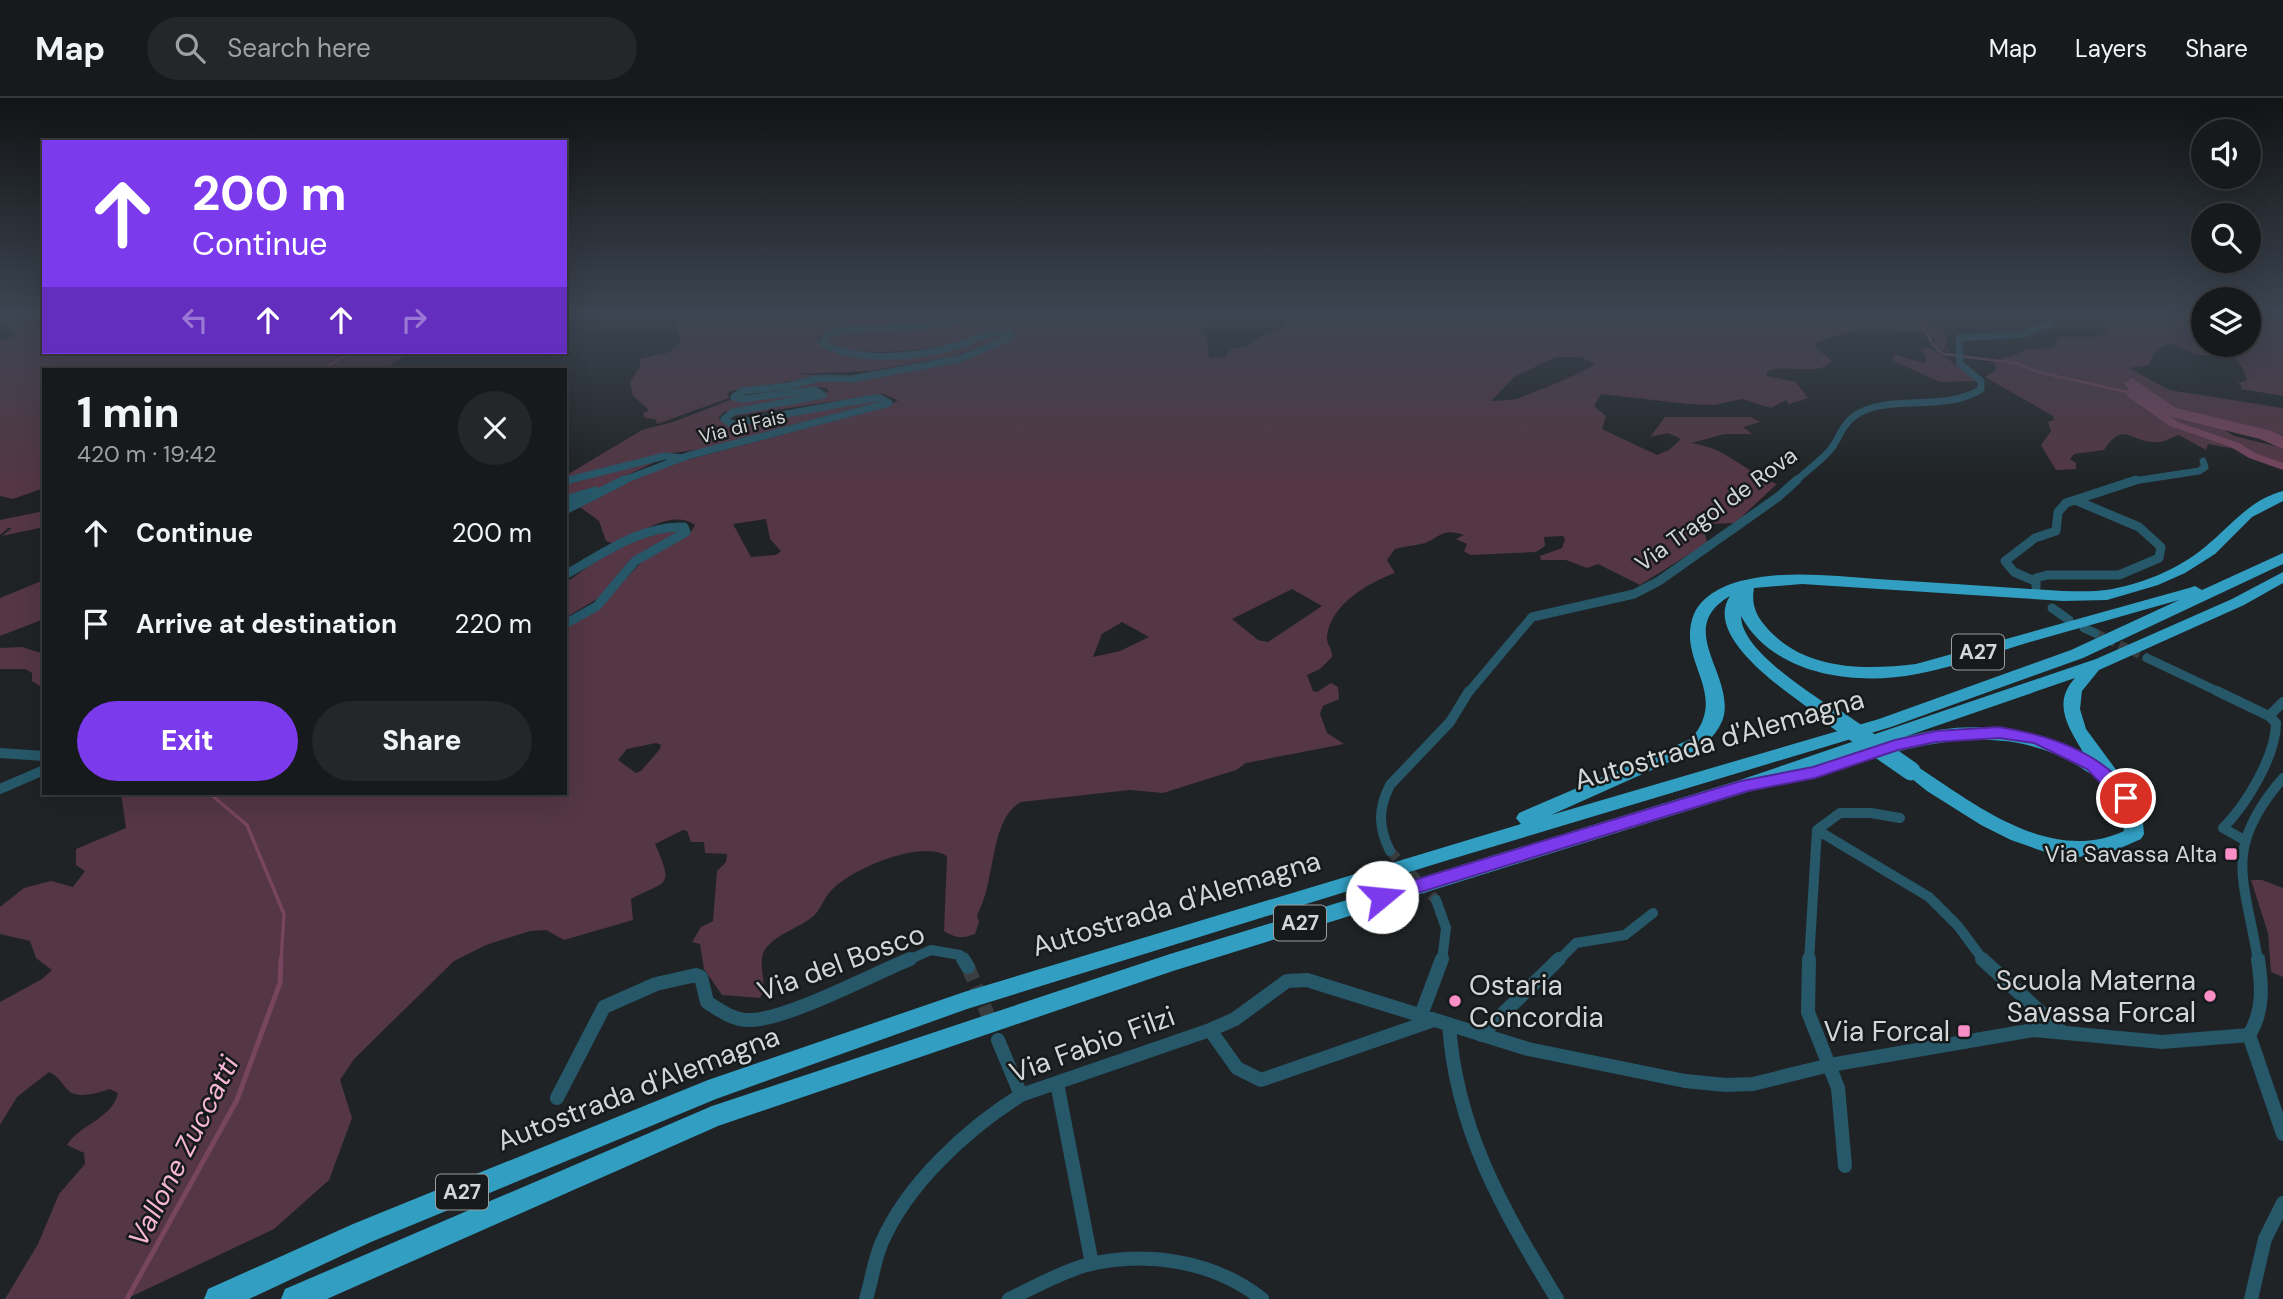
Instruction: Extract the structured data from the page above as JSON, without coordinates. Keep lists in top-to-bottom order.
{
  "streets": {
    "highway": ["A27", "Autostrada d'Alemagna"],
    "street": [
      "Via di Fais",
      "Via Tragol de Rova",
      "Via del Bosco",
      "Via Fabio Filzi"
    ]
  },
  "crossings": [
    ["A27", "Autostrada d'Alemagna"]
  ],
  "water": ["Vallone Zuccatti"],
  "places": {
    "transit": ["Via Savassa Alta", "Via Forcal"],
    "other": ["Scuola Materna Savassa Forcal", "Ostaria Concordia"]
  },
  "page": {
    "header": "Map",
    "search": "Search here",
    "nav": ["Map", "Layers", "Share"],
    "turn": ["200 m", "Continue"],
    "heading": ["1 min", "420 m · 19:42"],
    "list": [
      {
        "name": "Continue",
        "value": "200 m"
      },
      {
        "name": "Arrive at destination",
        "value": "220 m"
      }
    ],
    "buttons": ["Exit", "Share"]
  }
}
